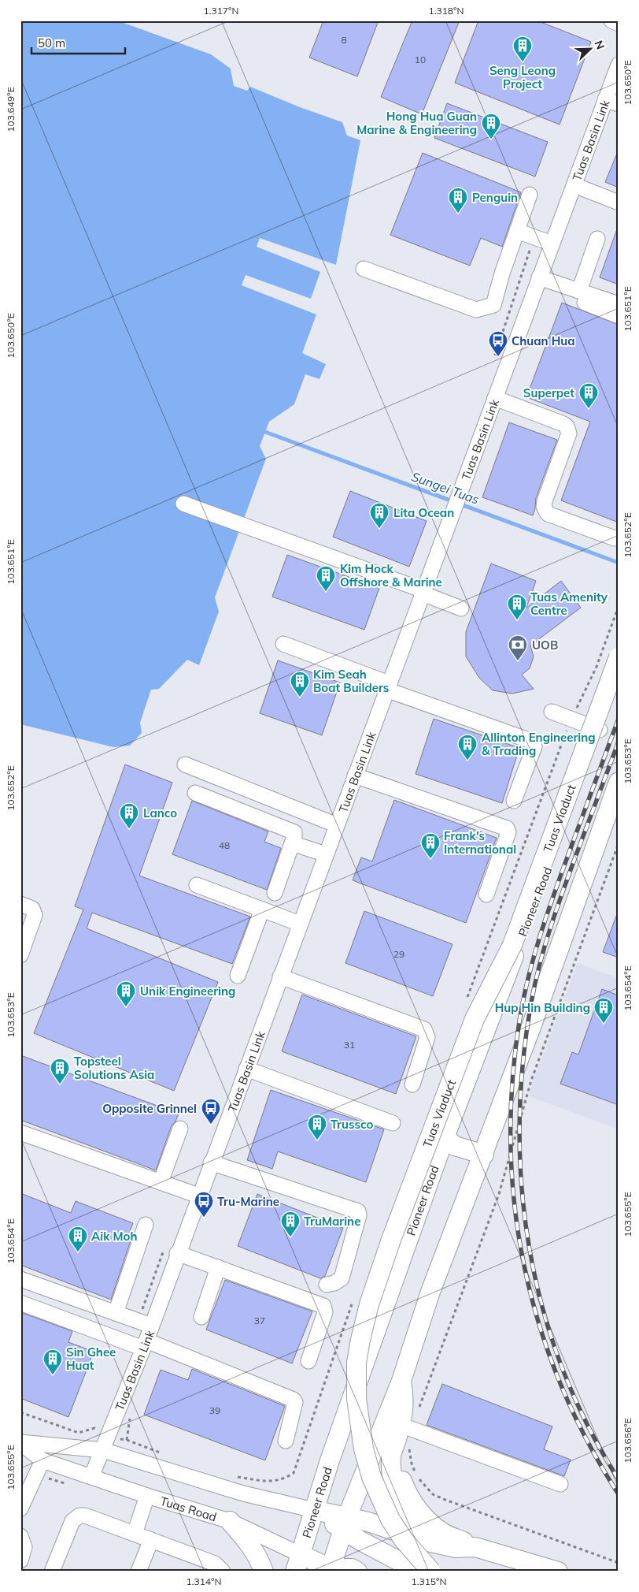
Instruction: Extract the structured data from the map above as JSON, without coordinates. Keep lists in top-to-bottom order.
{
  "streets": {
    "main road": ["Tuas Viaduct", "Pioneer Road", "Tuas Road"],
    "street": ["Tuas Basin Link"]
  },
  "crossings": [
    ["Tuas Basin Link", "Tuas Road"],
    ["Pioneer Road", "Tuas Road"]
  ],
  "water": ["Sungei Tuas"],
  "places": {
    "building": [
      "Seng Leong Project",
      "Hong Hua Guan Marine & Engineering",
      "Penguin",
      "Superpet",
      "Lita Ocean",
      "Kim Hock Offshore & Marine",
      "Tuas Amenity Centre",
      "Kim Seah Boat Builders",
      "Allinton Engineering & Trading",
      "Lanco",
      "Frank's International",
      "Unik Engineering",
      "Hup Hin Building",
      "Topsteel Solutions Asia",
      "Trussco",
      "TruMarine",
      "Aik Moh",
      "Sin Ghee Huat"
    ],
    "bus stop": ["Chuan Hua", "Opposite Grinnel", "Tru-Marine"],
    "bank": ["UOB"]
  },
  "house_numbers": [
    "8",
    "10",
    "48",
    "29",
    "31",
    "37",
    "39"
  ],
  "scale_bar": "50 m",
  "north": "top right",
  "coordinates": [
    "1.317°N",
    "1.318°N",
    "103.650°E",
    "103.649°E",
    "103.651°E",
    "103.652°E",
    "103.653°E",
    "103.654°E",
    "103.655°E",
    "103.656°E",
    "1.314°N",
    "1.315°N"
  ]
}
